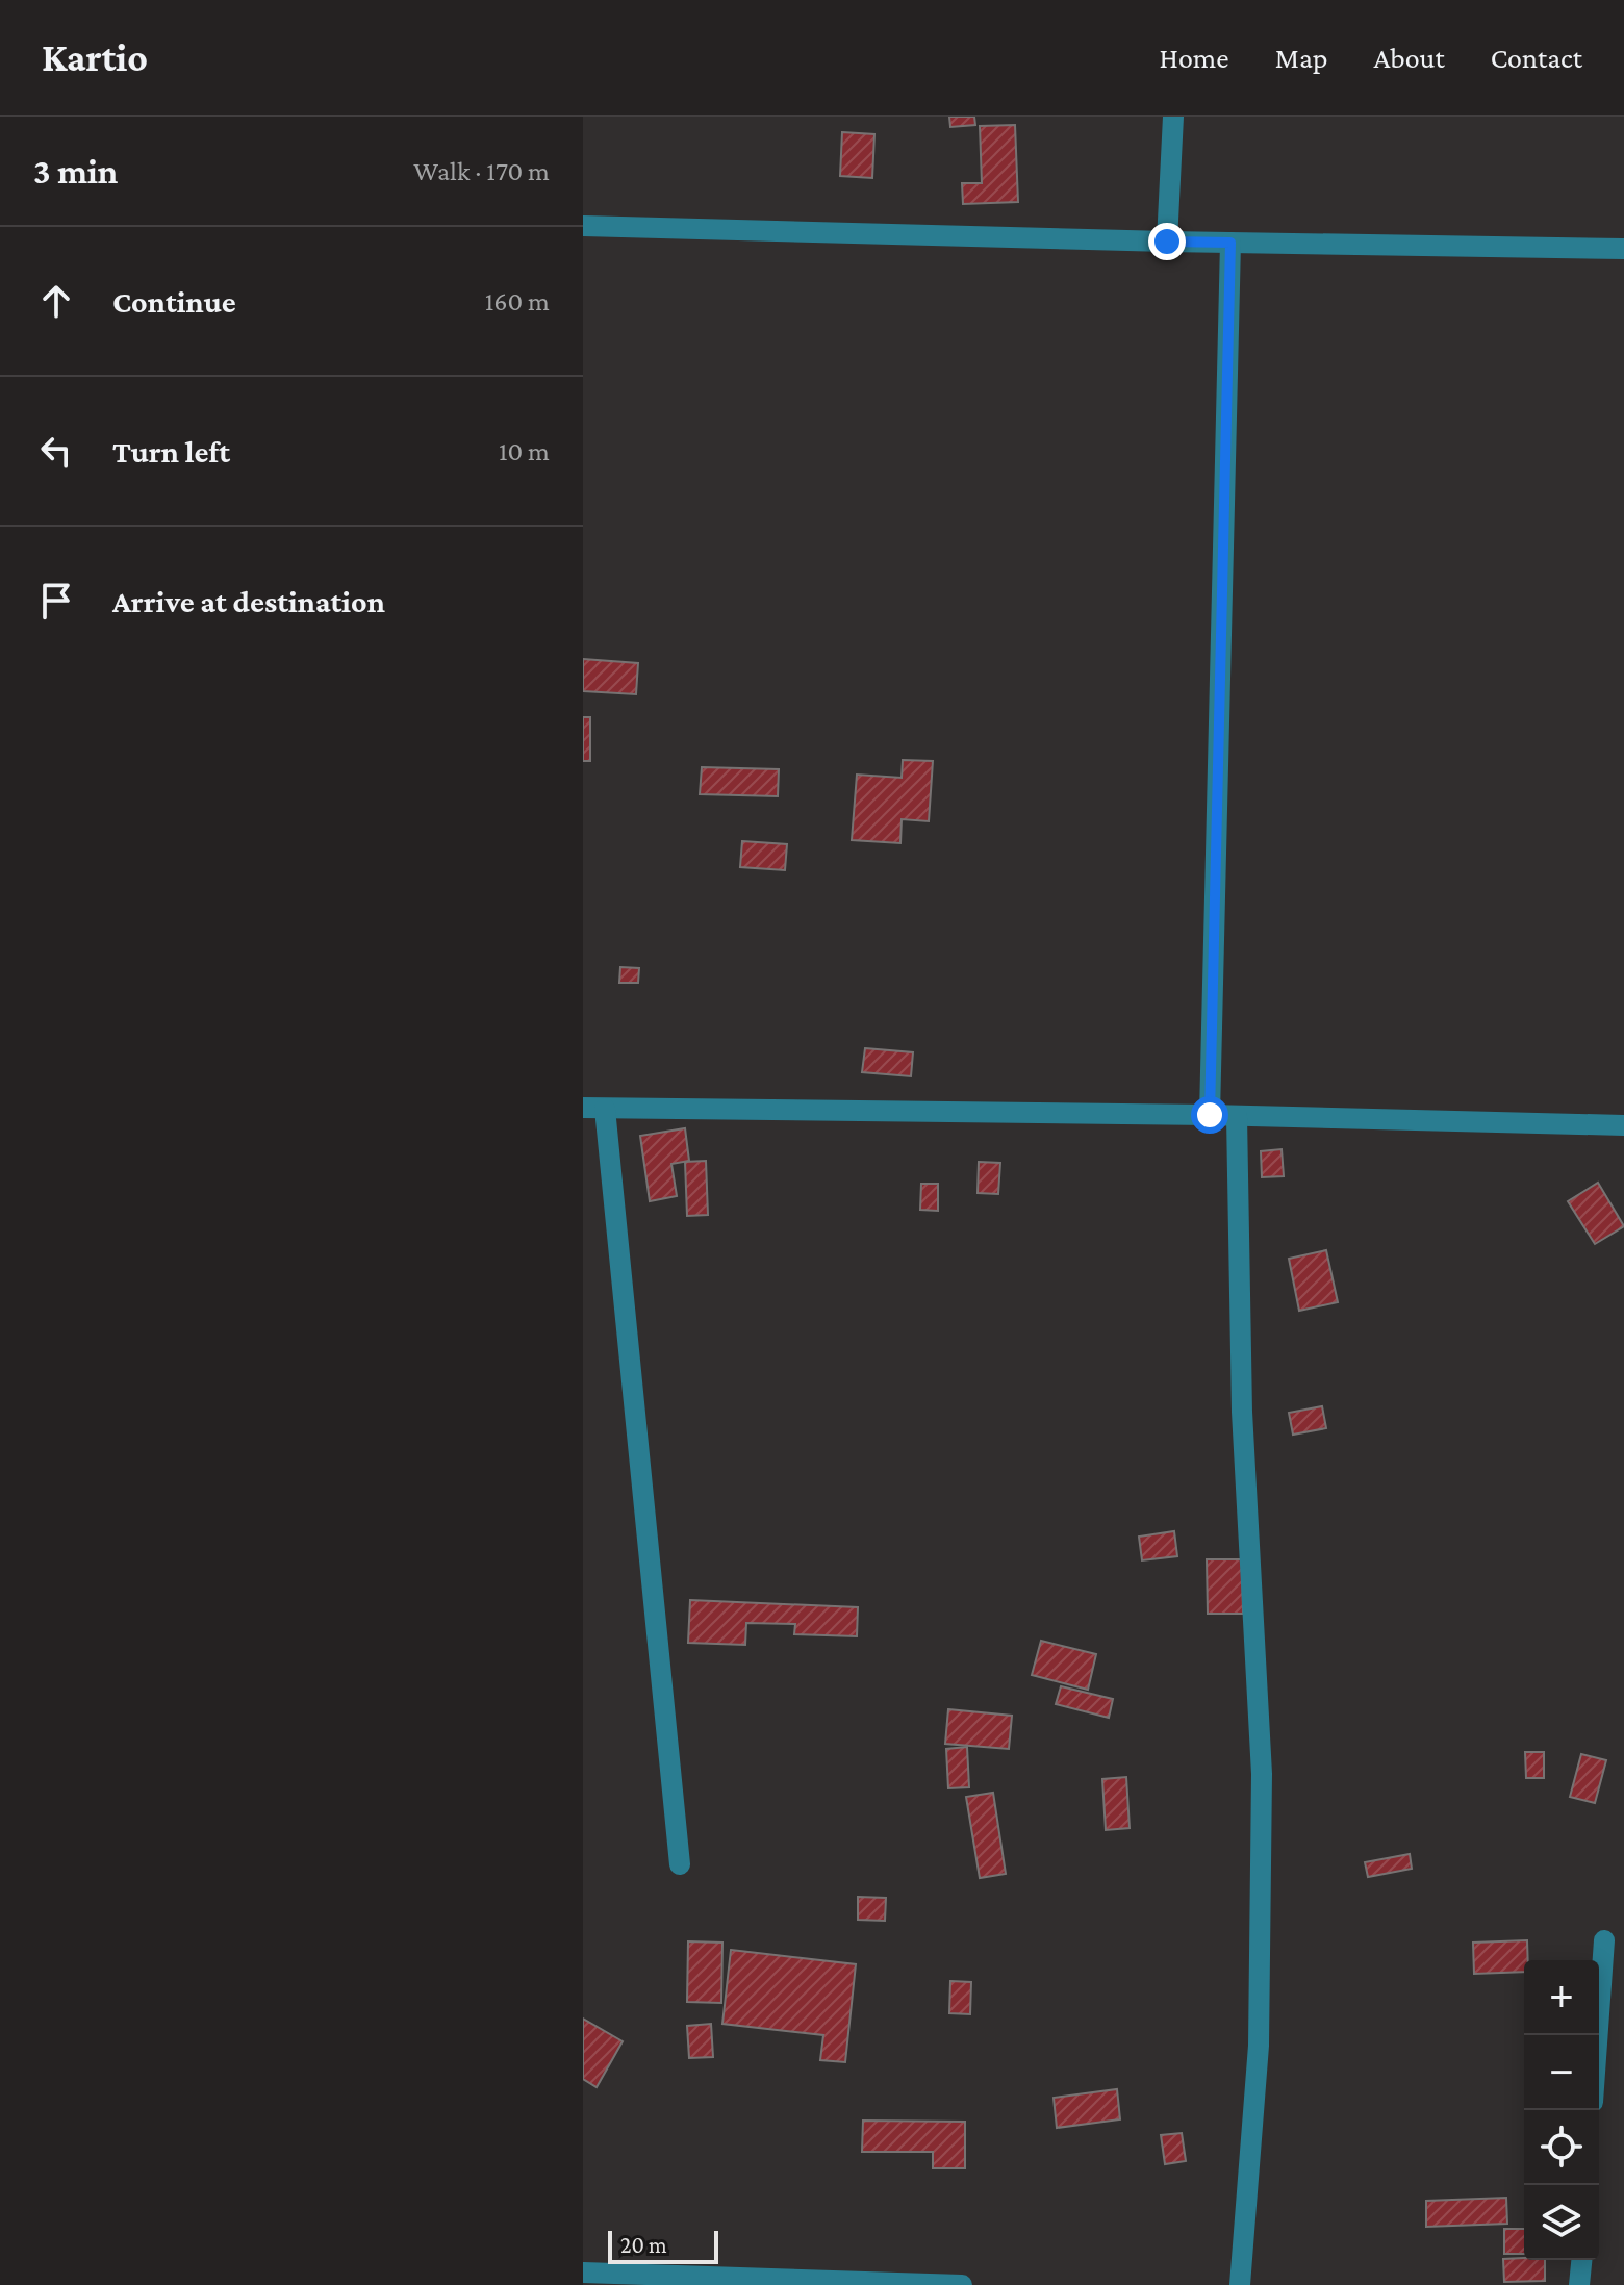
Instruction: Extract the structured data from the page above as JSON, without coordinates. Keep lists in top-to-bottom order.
{
  "scale_bar": "20 m",
  "page": {
    "header": "Kartio",
    "nav": [
      "Home",
      "Map",
      "About",
      "Contact"
    ],
    "heading": ["3 min", "Walk · 170 m"],
    "list": [
      ["Continue", "160 m"],
      ["Turn left", "10 m"],
      "Arrive at destination"
    ],
    "map_buttons": ["+", "−"],
    "scale": "20 m"
  }
}
